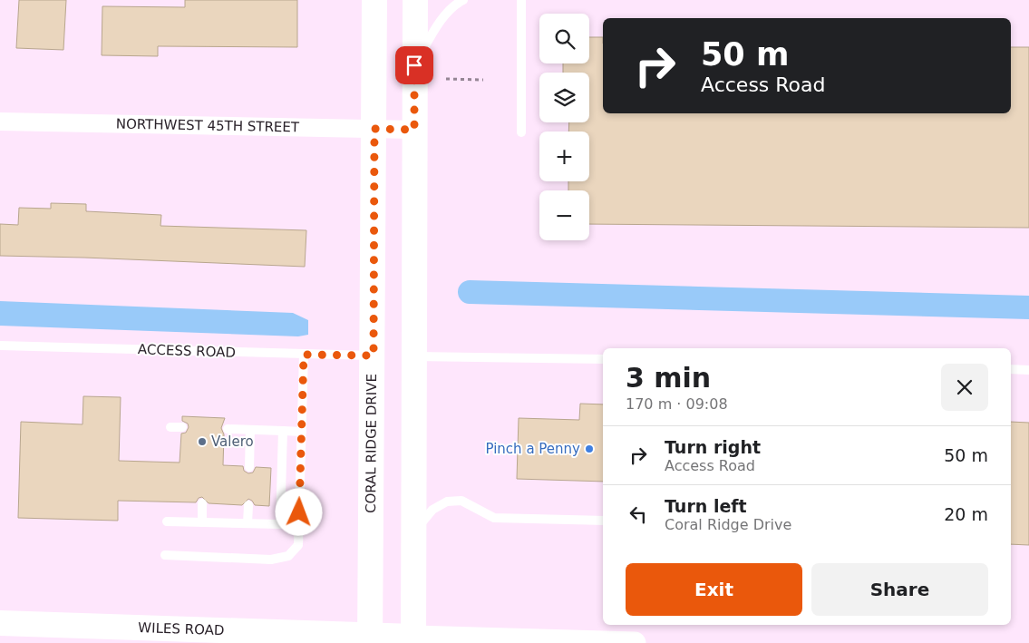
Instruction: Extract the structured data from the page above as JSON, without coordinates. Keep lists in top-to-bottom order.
{
  "streets": {
    "main road": ["CORAL RIDGE DRIVE", "WILES ROAD"],
    "street": ["NORTHWEST 45TH STREET"],
    "lane": ["ACCESS ROAD"]
  },
  "crossings": [
    ["NORTHWEST 45TH STREET", "CORAL RIDGE DRIVE"],
    ["ACCESS ROAD", "CORAL RIDGE DRIVE"],
    ["CORAL RIDGE DRIVE", "WILES ROAD"]
  ],
  "places": ["Valero", "Pinch a Penny"],
  "page": {
    "map_buttons": ["+", "−"],
    "turn": ["50 m", "Access Road"],
    "heading": ["3 min", "170 m · 09:08"],
    "list": [
      {
        "name": "Turn right",
        "note": "Access Road",
        "value": "50 m"
      },
      {
        "name": "Turn left",
        "note": "Coral Ridge Drive",
        "value": "20 m"
      }
    ],
    "buttons": ["Exit", "Share"]
  }
}
